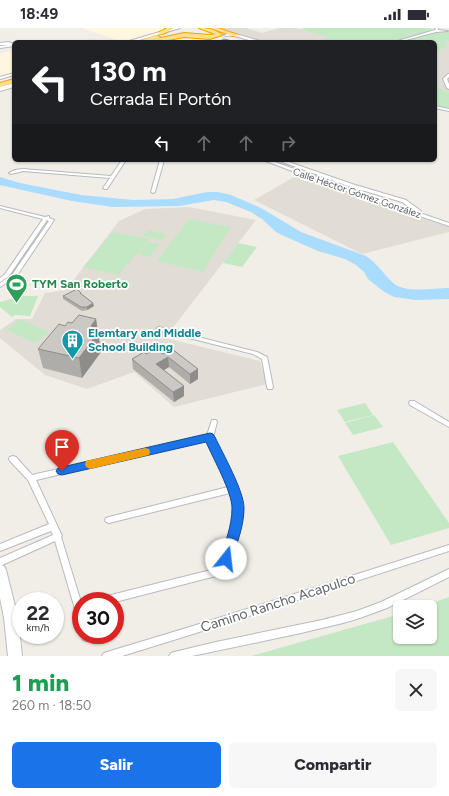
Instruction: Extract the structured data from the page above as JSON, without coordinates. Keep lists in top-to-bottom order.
{
  "streets": {
    "street": ["Calle Héctor Gómez González", "Camino Rancho Acapulco"]
  },
  "places": {
    "sports": ["TYM San Roberto"],
    "building": ["Elemtary and Middle School Building"]
  },
  "page": {
    "status": "18:49",
    "turn": ["130 m", "Cerrada El Portón"],
    "speed": "22 km/h",
    "limit": "30",
    "heading": ["1 min", "260 m · 18:50"],
    "buttons": ["Salir", "Compartir"]
  }
}
